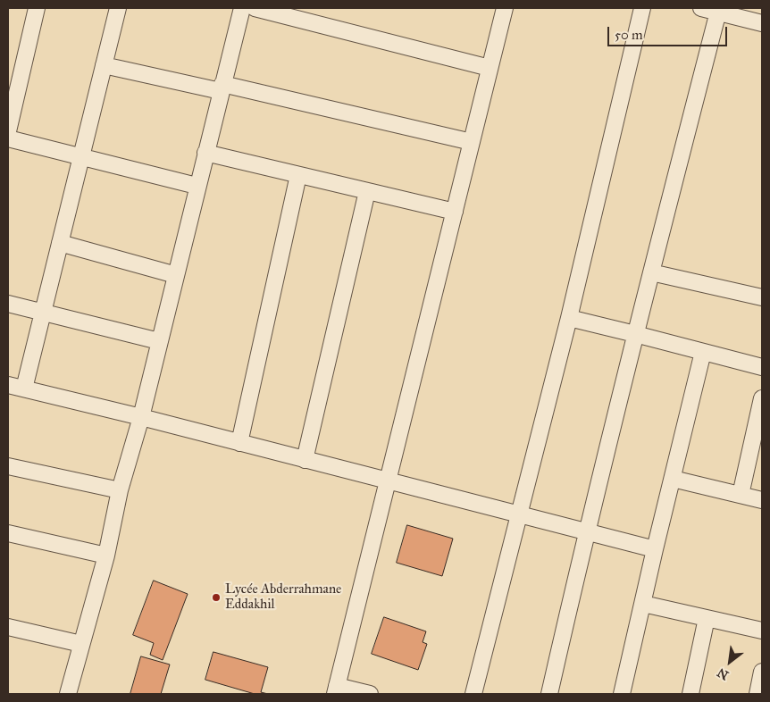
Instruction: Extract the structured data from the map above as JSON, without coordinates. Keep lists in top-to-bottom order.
{
  "places": ["Lycée Abderrahmane Eddakhil"],
  "scale_bar": "50 m",
  "north": "bottom left"
}
